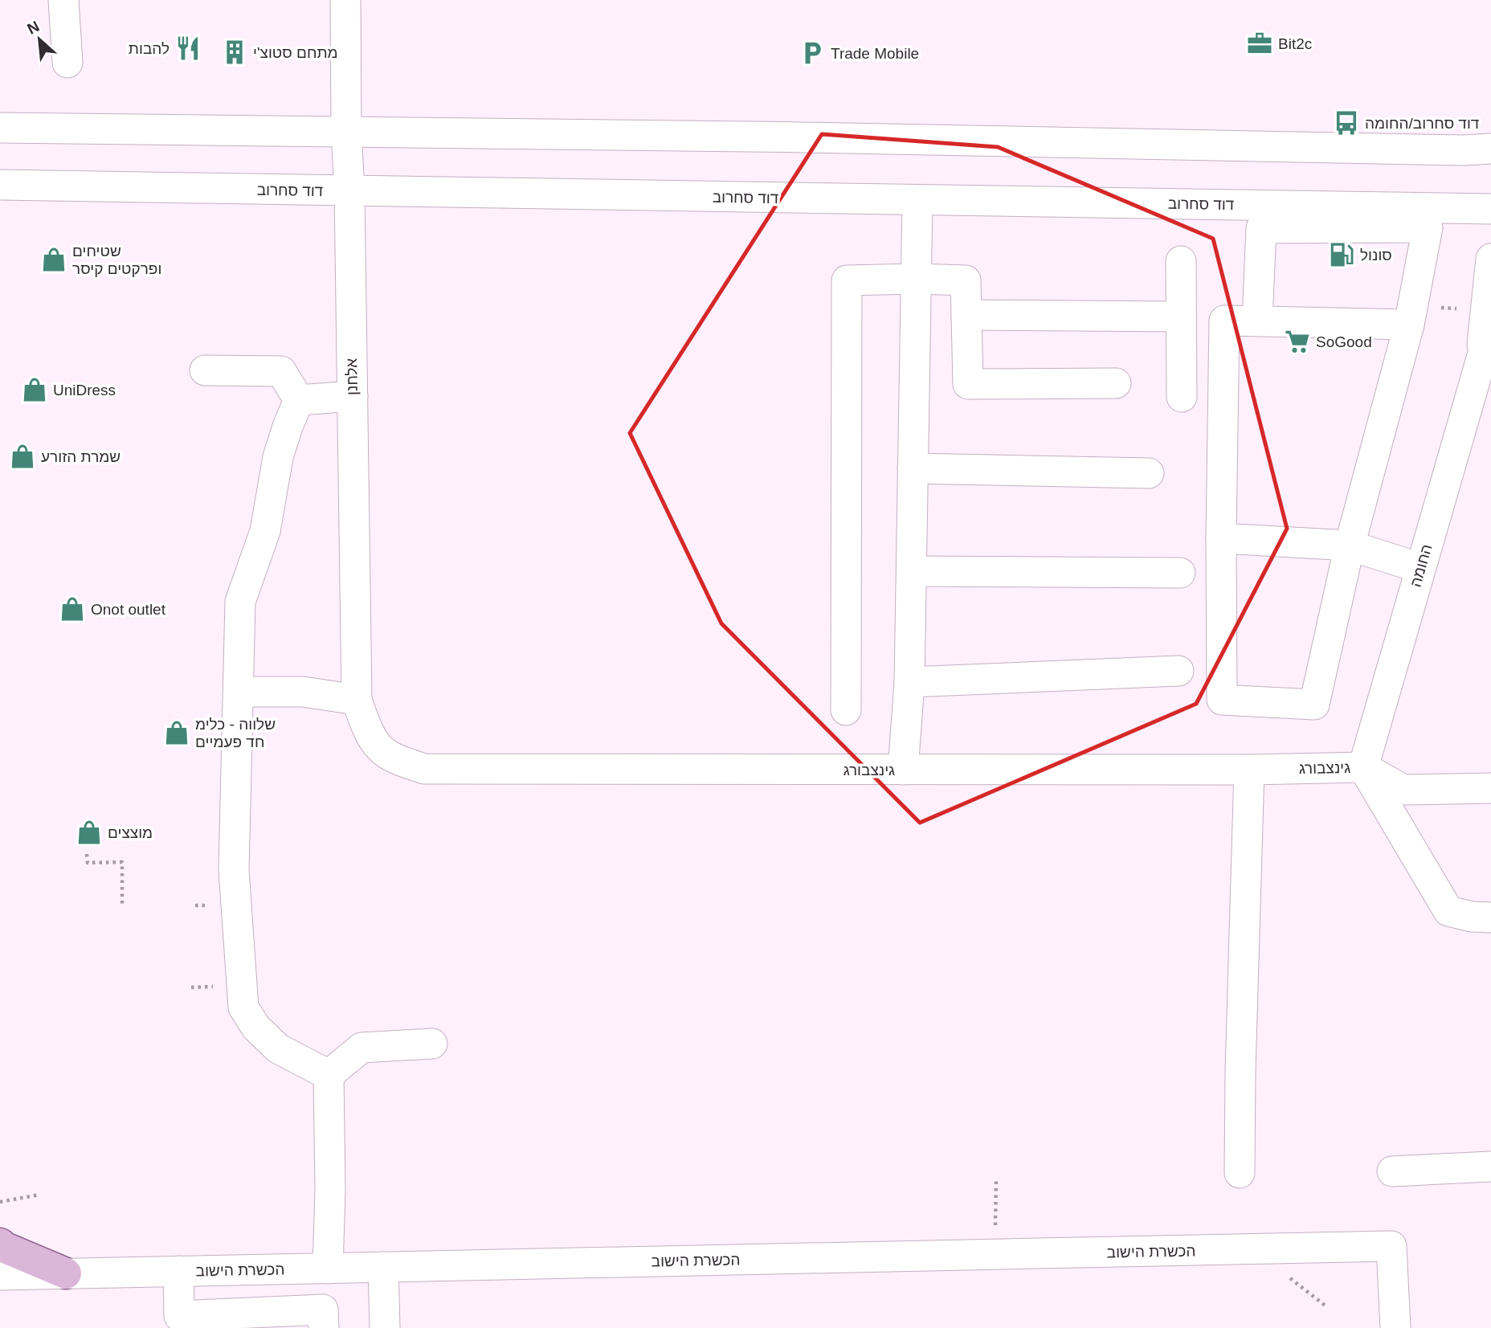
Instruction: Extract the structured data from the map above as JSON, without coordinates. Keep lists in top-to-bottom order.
{
  "streets": {
    "street": [
      "דוד סחרוב",
      "אלחנן",
      "החומה",
      "גינצבורג",
      "הכשרת הישוב"
    ]
  },
  "crossings": [
    ["דוד סחרוב", "אלחנן"],
    ["אלחנן", "גינצבורג"],
    ["החומה", "גינצבורג"]
  ],
  "places": {
    "office": ["Bit2c"],
    "restaurant": ["להבות"],
    "building": ["מתחם סטוצ'י"],
    "parking": ["Trade Mobile"],
    "bus stop": ["דוד סחרוב/החומה"],
    "fuel station": ["סונול"],
    "shop": [
      "שטיחים ופרקטים קיסר",
      "UniDress",
      "שמרת הזורע",
      "Onot outlet",
      "שלווה - כלימ חד פעמיים",
      "מוצצים"
    ],
    "supermarket": ["SoGood"]
  },
  "north": "top left"
}
